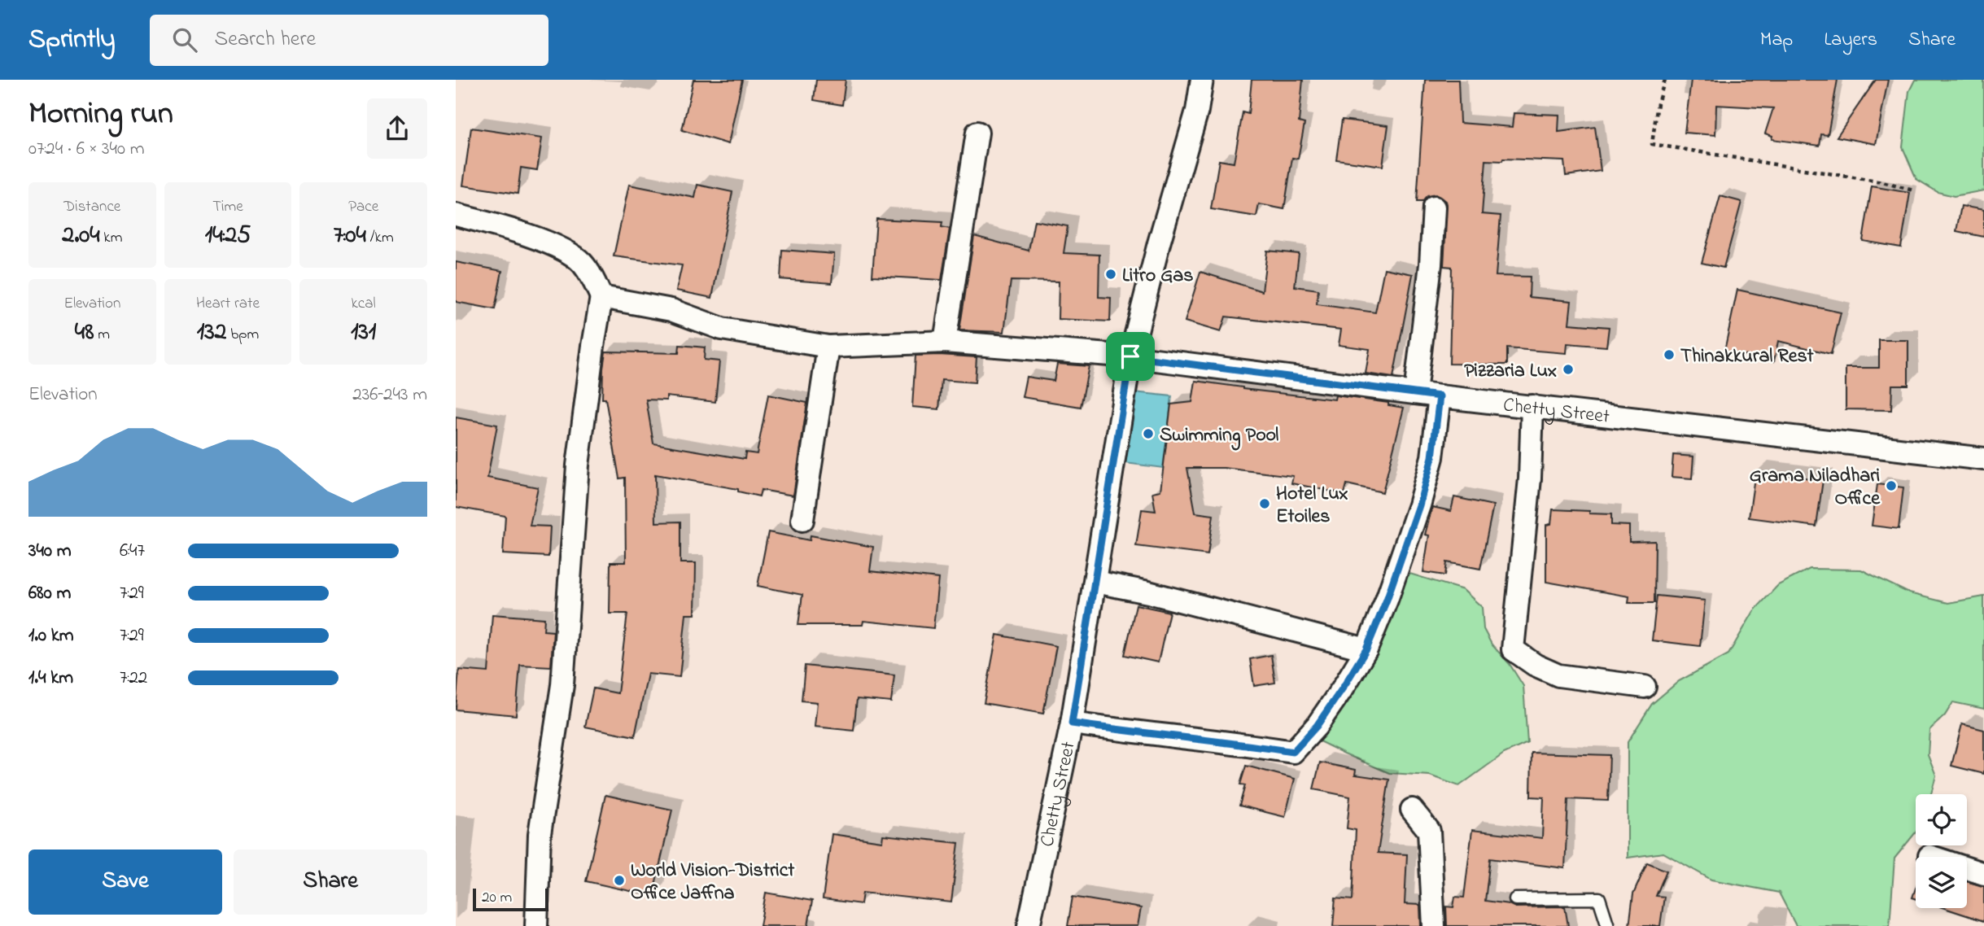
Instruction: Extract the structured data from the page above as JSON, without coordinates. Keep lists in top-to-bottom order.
{
  "streets": {
    "street": ["Chetty Street"]
  },
  "places": [
    "Litro Gas",
    "Thinakkural Rest",
    "Pizzaria Lux",
    "Swimming Pool",
    "Grama Niladhari Office",
    "Hotel Lux Etoiles",
    "World Vision-District Office Jaffna"
  ],
  "scale_bar": "20 m",
  "page": {
    "header": "Sprintly",
    "search": "Search here",
    "nav": ["Map", "Layers", "Share"],
    "heading": ["Morning run", "07:24 · 6 × 340 m"],
    "stats": [
      ["Distance", "2.04 km"],
      ["Time", "14:25"],
      ["Pace", "7:04 /km"],
      ["Elevation", "48 m"],
      ["Heart rate", "132 bpm"],
      ["kcal", "131"]
    ],
    "chart": ["Elevation", "236–243 m"],
    "list": [
      {
        "name": "340 m",
        "note": "6:47"
      },
      {
        "name": "680 m",
        "note": "7:29"
      },
      {
        "name": "1.0 km",
        "note": "7:29"
      },
      {
        "name": "1.4 km",
        "note": "7:22"
      }
    ],
    "buttons": ["Save", "Share"],
    "scale": "20 m"
  }
}
